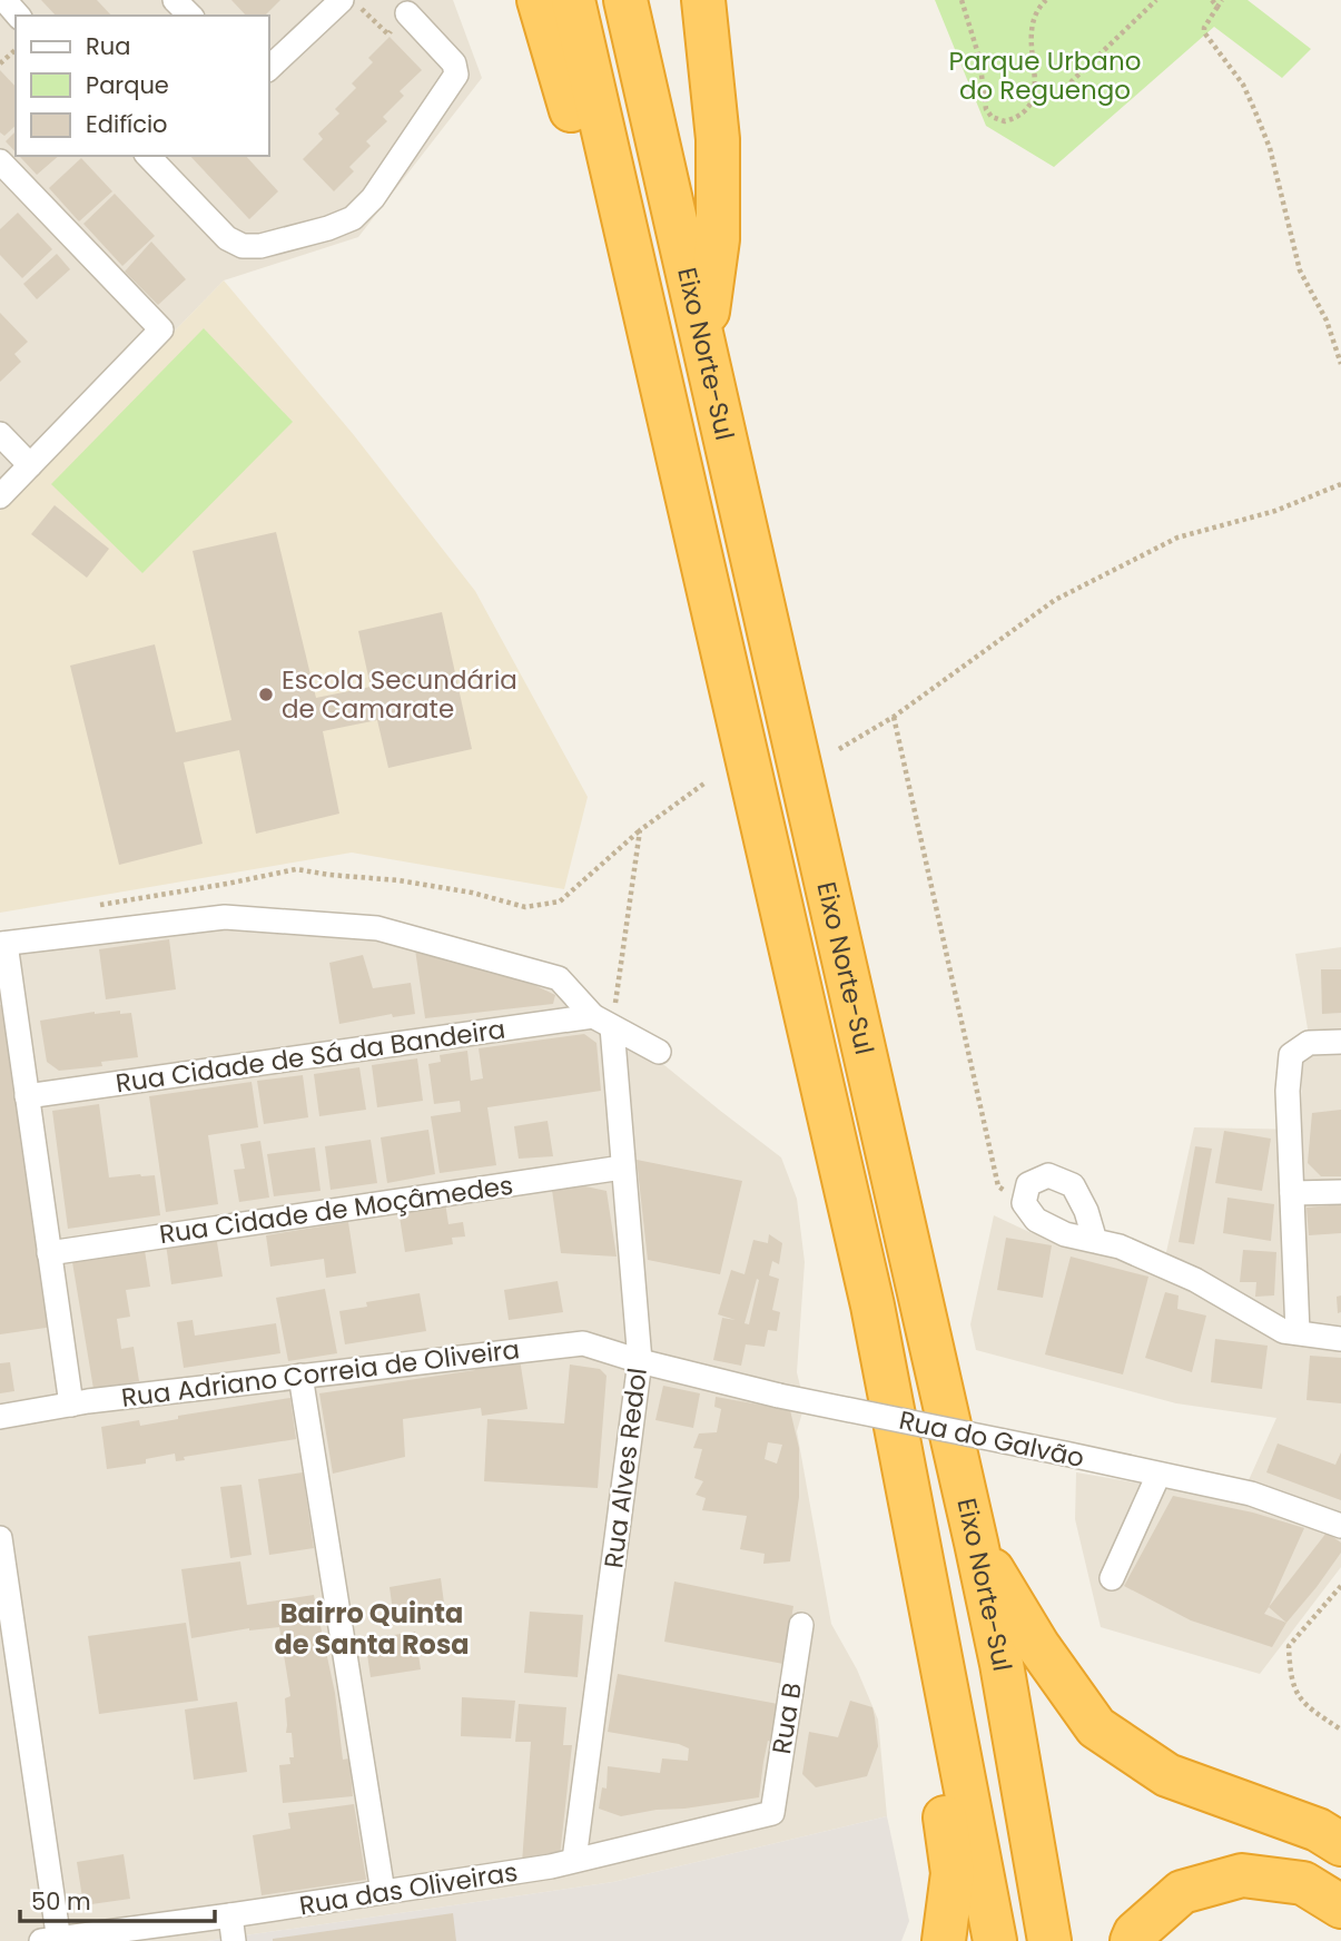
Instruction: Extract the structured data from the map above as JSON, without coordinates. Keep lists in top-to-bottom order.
{
  "streets": {
    "highway": ["Eixo Norte-Sul"],
    "street": [
      "Rua Cidade de Sá da Bandeira",
      "Rua Cidade de Moçâmedes",
      "Rua Adriano Correia de Oliveira",
      "Rua do Galvão",
      "Rua Alves Redol",
      "Rua B",
      "Rua das Oliveiras"
    ]
  },
  "crossings": [
    ["Rua Cidade de Sá da Bandeira", "Rua Alves Redol"],
    ["Rua Cidade de Moçâmedes", "Rua Alves Redol"],
    ["Rua Adriano Correia de Oliveira", "Rua do Galvão"],
    ["Rua Adriano Correia de Oliveira", "Rua Alves Redol"],
    ["Rua do Galvão", "Rua Alves Redol"],
    ["Rua Alves Redol", "Rua das Oliveiras"],
    ["Rua B", "Rua das Oliveiras"]
  ],
  "districts": ["Bairro Quinta de Santa Rosa"],
  "parks": ["Parque Urbano do Reguengo"],
  "places": ["Escola Secundária de Camarate"],
  "legend": ["Rua", "Parque", "Edifício"],
  "scale_bar": "50 m"
}
